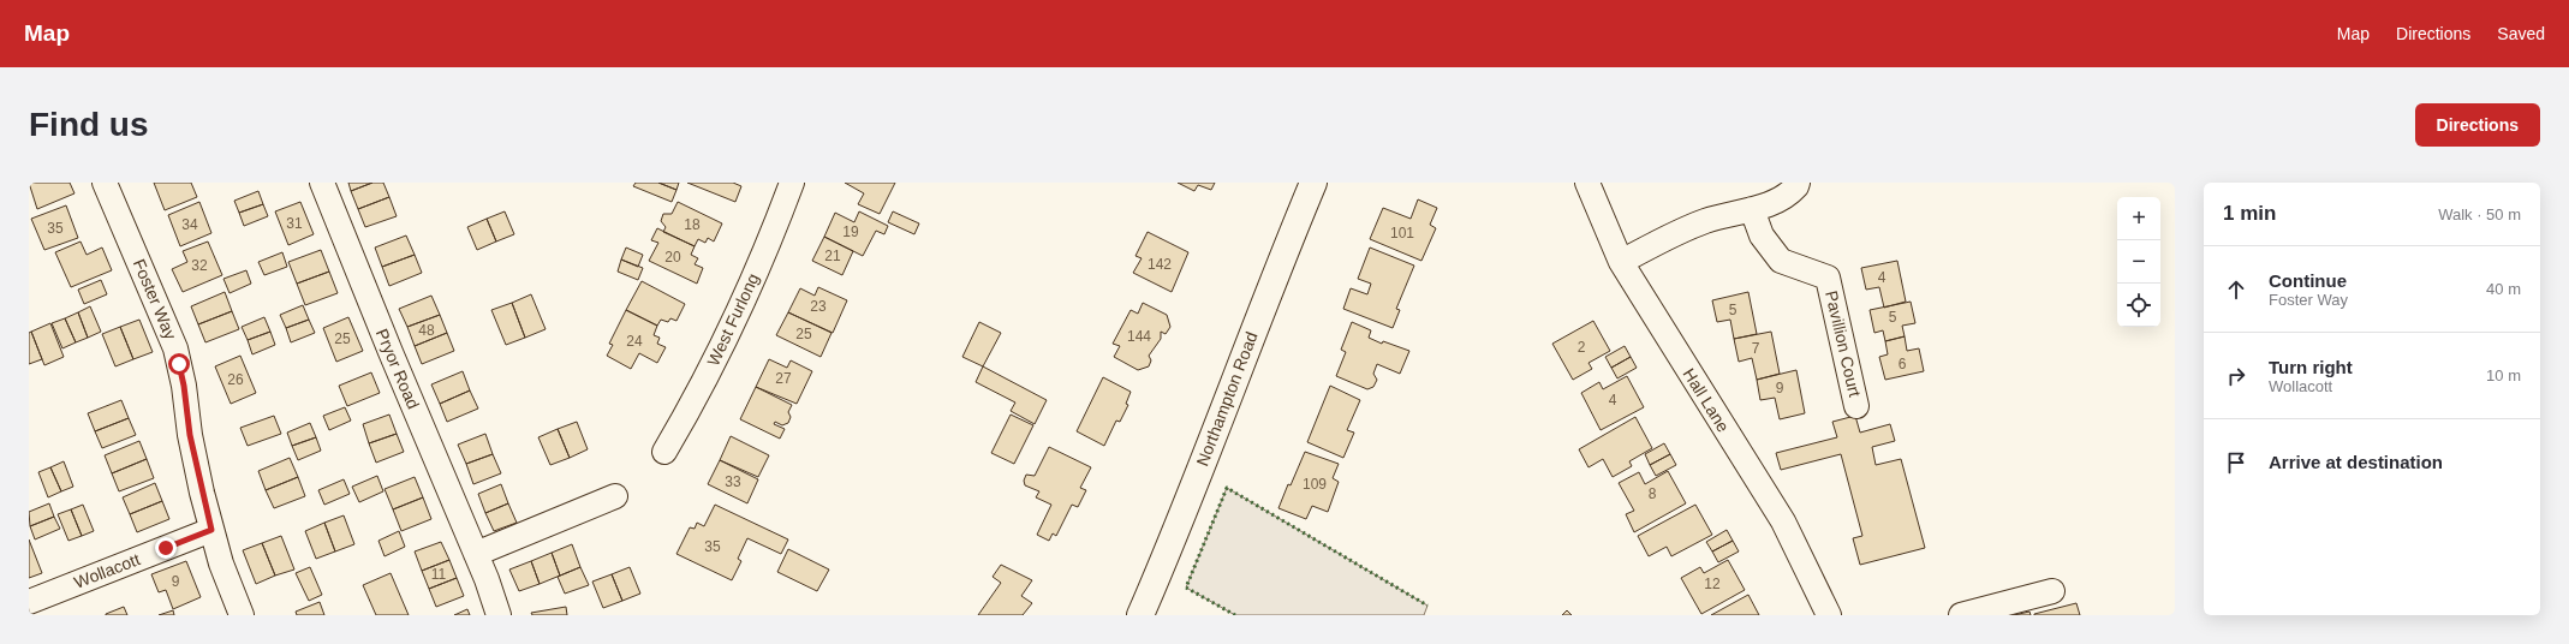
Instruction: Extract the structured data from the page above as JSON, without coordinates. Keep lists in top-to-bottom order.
{
  "streets": {
    "main road": ["Northampton Road"],
    "street": [
      "Foster Way",
      "West Furlong",
      "Pavillion Court",
      "Pryor Road",
      "Hall Lane",
      "Wollacott"
    ]
  },
  "crossings": [
    ["Foster Way", "Wollacott"]
  ],
  "house_numbers": [
    "31",
    "34",
    "18",
    "35",
    "19",
    "101",
    "21",
    "20",
    "142",
    "32",
    "4",
    "23",
    "5",
    "5",
    "48",
    "25",
    "144",
    "25",
    "24",
    "2",
    "7",
    "6",
    "27",
    "26",
    "9",
    "4",
    "33",
    "109",
    "8",
    "35",
    "11",
    "9",
    "12"
  ],
  "page": {
    "header": "Map",
    "nav": ["Map", "Directions", "Saved"],
    "buttons": "Directions",
    "title": "Find us",
    "heading": ["1 min", "Walk · 50 m"],
    "map_buttons": ["+", "−"],
    "list": [
      ["Continue", "Foster Way", "40 m"],
      ["Turn right", "Wollacott", "10 m"],
      "Arrive at destination"
    ]
  }
}
